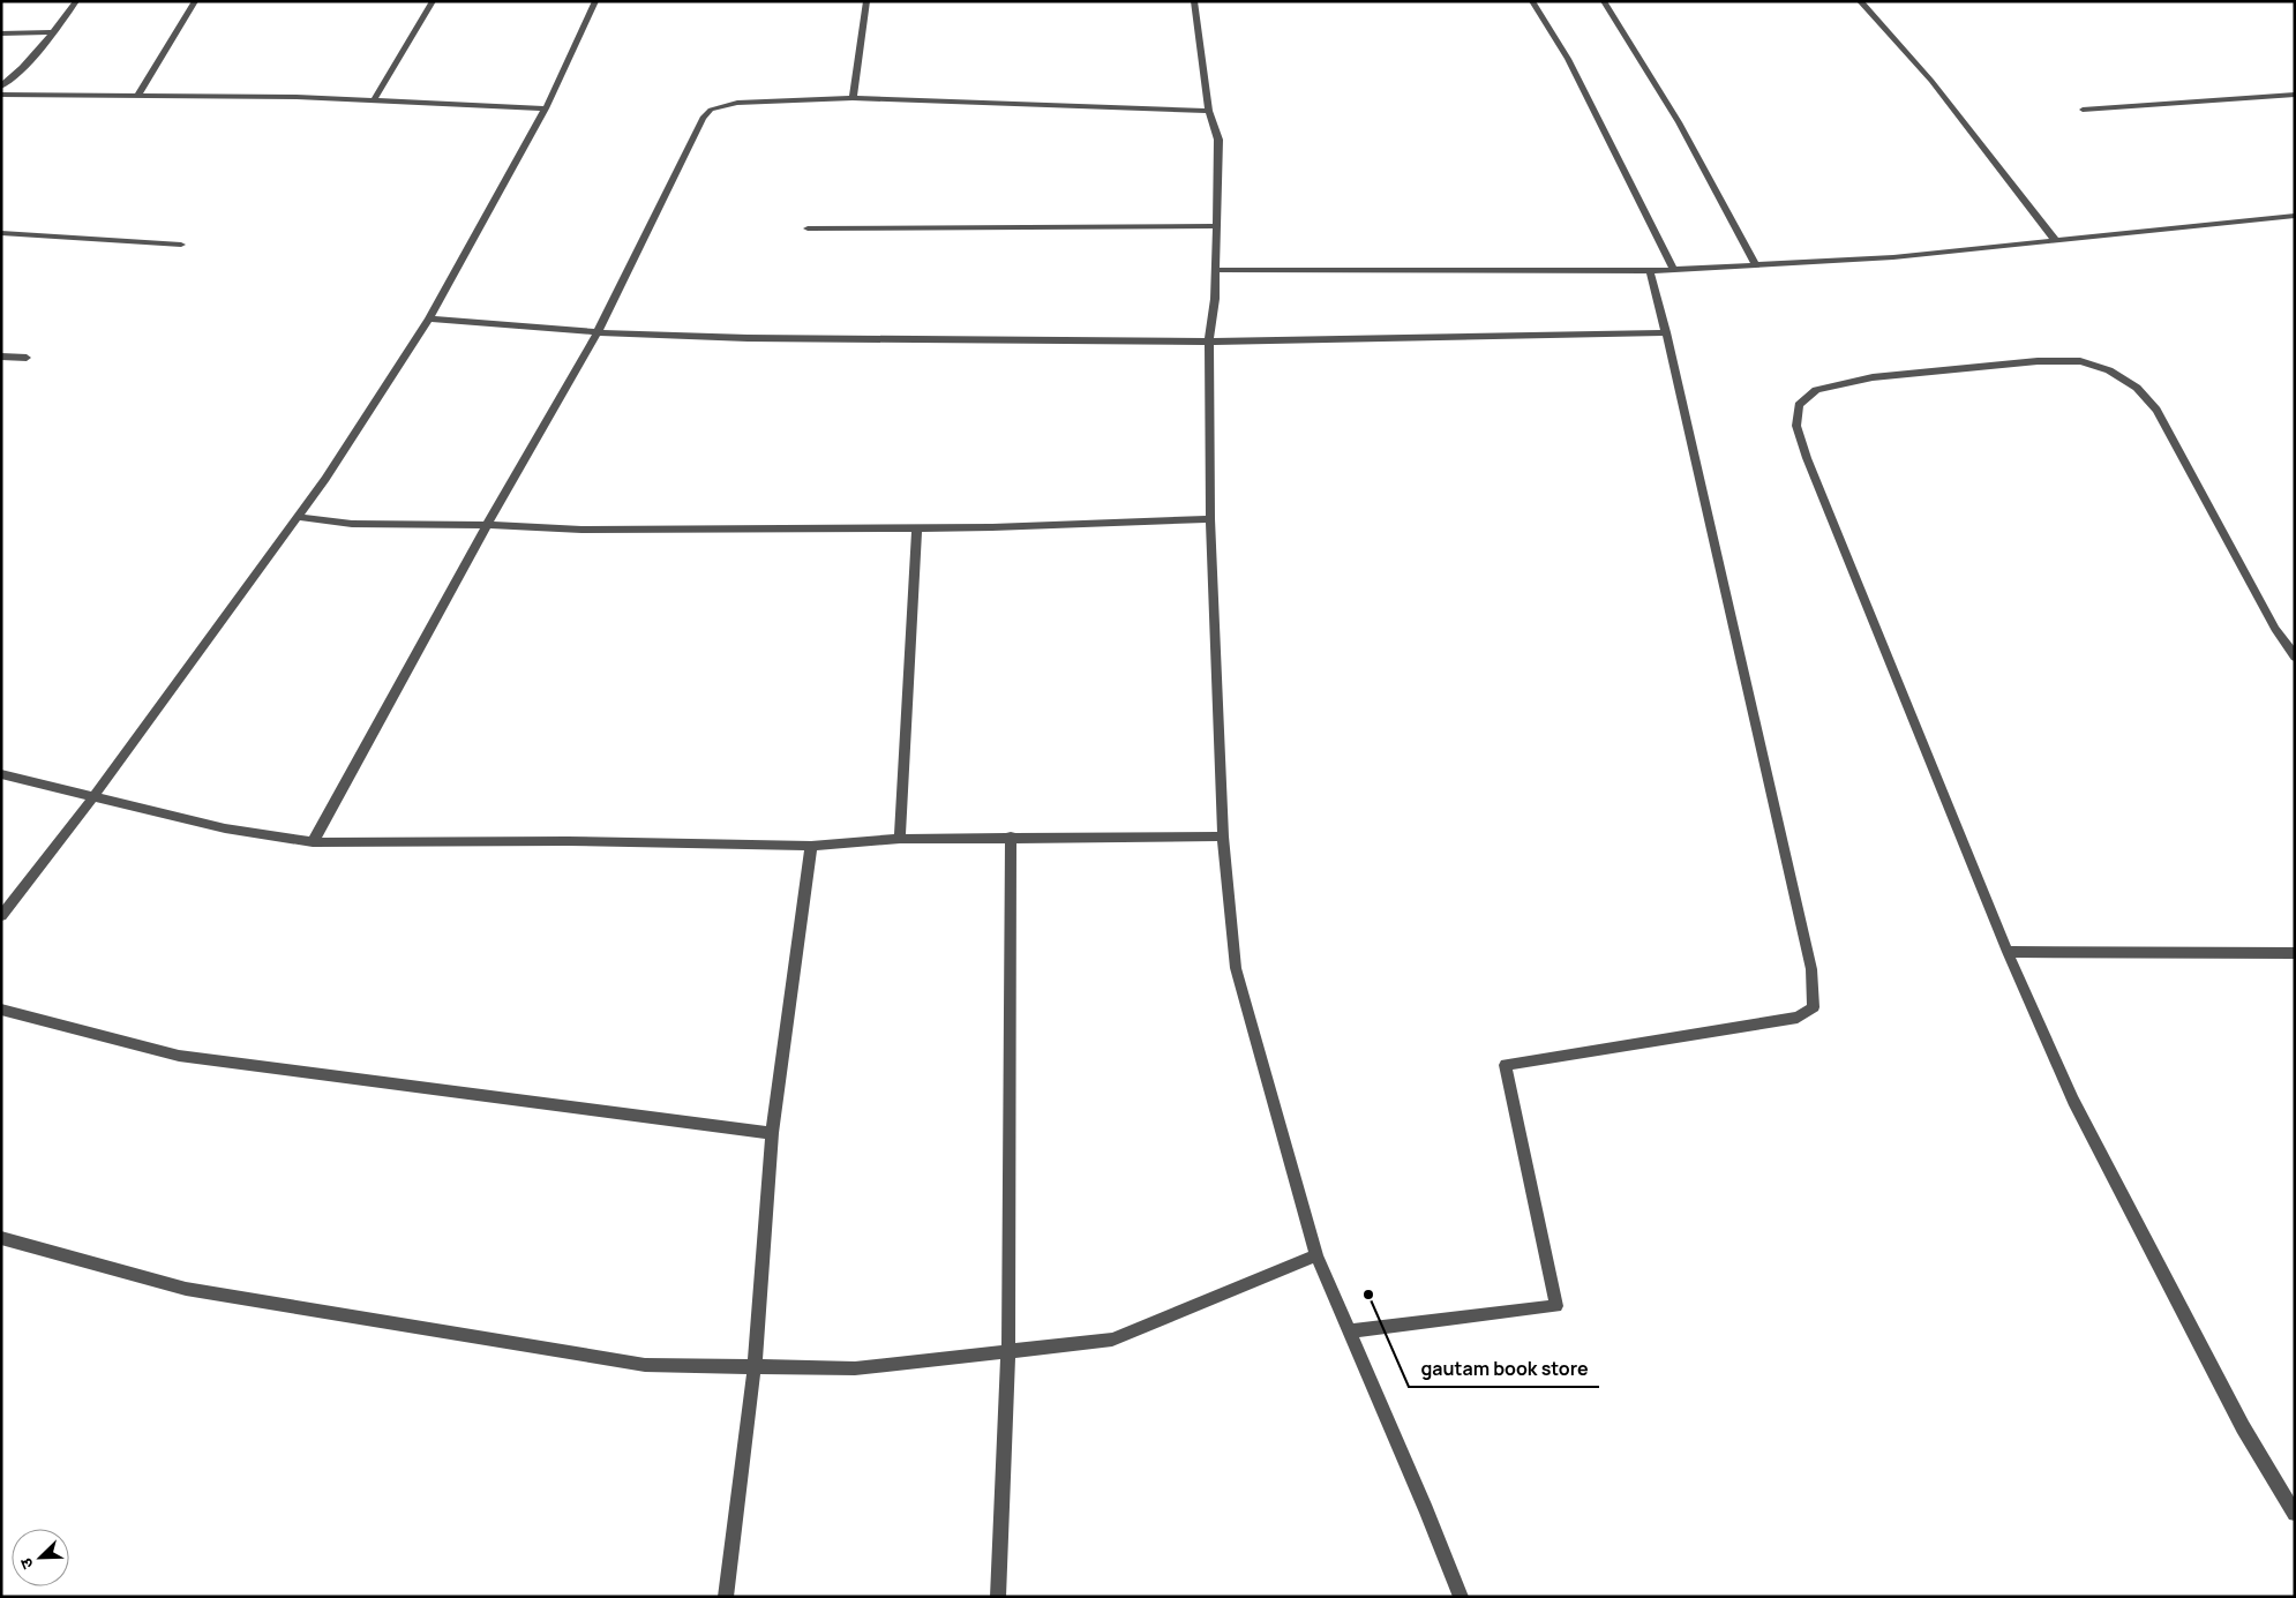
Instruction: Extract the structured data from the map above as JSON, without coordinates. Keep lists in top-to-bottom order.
{
  "places": ["gautam book store"],
  "north": "bottom left"
}
